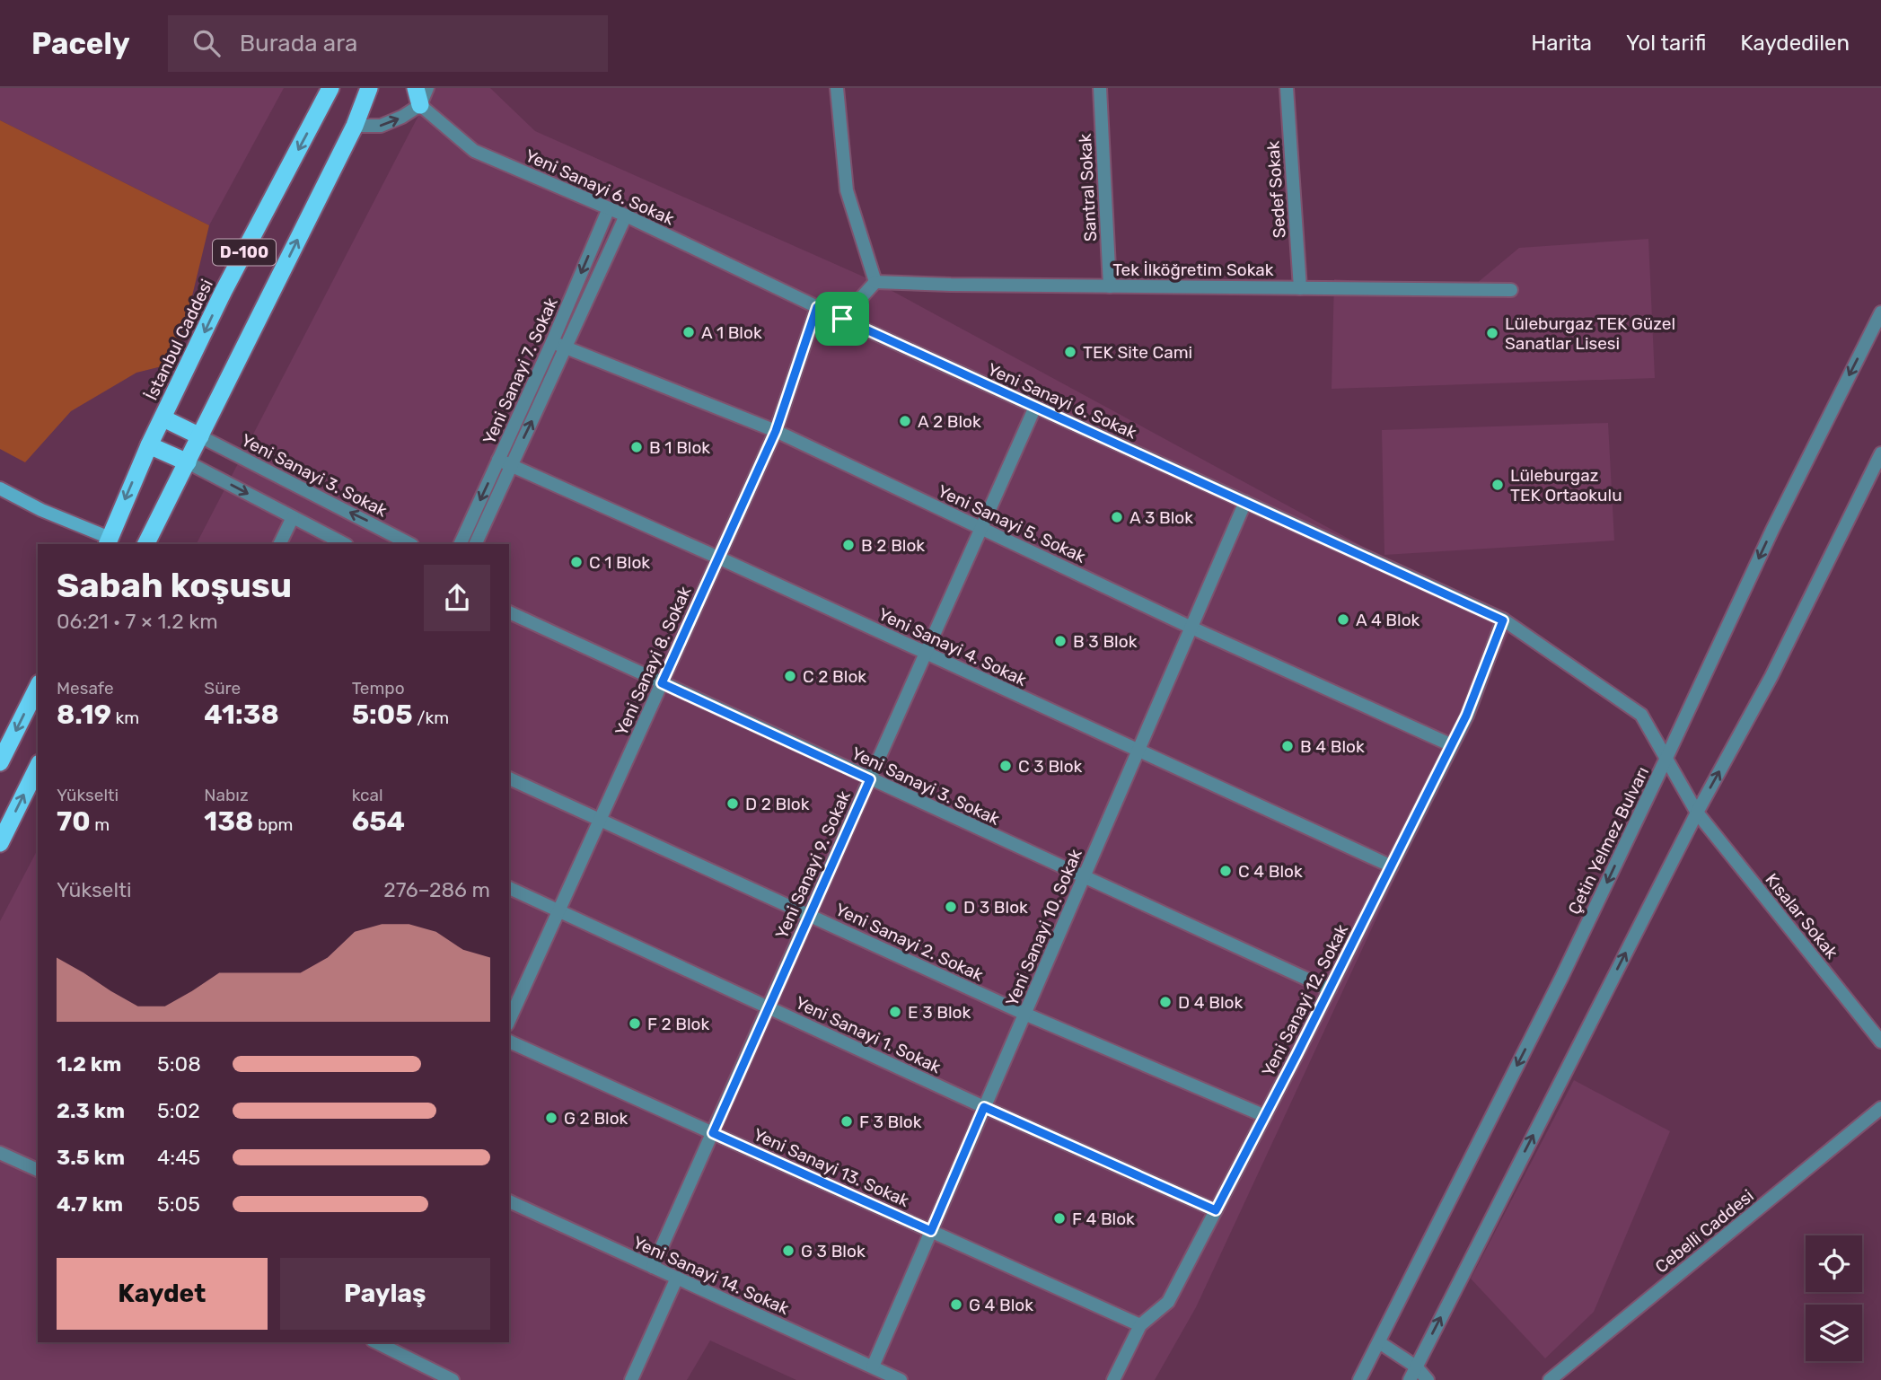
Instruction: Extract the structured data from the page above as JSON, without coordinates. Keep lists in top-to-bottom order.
{
  "streets": {
    "highway": ["D-100", "İstanbul Caddesi"],
    "street": [
      "Yeni Sanayi 6. Sokak",
      "Santral Sokak",
      "Sedef Sokak",
      "Tek İlköğretim Sokak",
      "Yeni Sanayi 7. Sokak",
      "Yeni Sanayi 3. Sokak",
      "Yeni Sanayi 5. Sokak",
      "Yeni Sanayi 4. Sokak",
      "Yeni Sanayi 8. Sokak",
      "Çetin Yelmez Bulvarı",
      "Yeni Sanayi 9. Sokak",
      "Kısalar Sokak",
      "Yeni Sanayi 10. Sokak",
      "Yeni Sanayi 2. Sokak",
      "Yeni Sanayi 12. Sokak",
      "Yeni Sanayi 1. Sokak",
      "Yeni Sanayi 13. Sokak",
      "Cebelli Caddesi",
      "Yeni Sanayi 14. Sokak"
    ]
  },
  "crossings": [
    ["Yeni Sanayi 6. Sokak", "Yeni Sanayi 7. Sokak"],
    ["Yeni Sanayi 6. Sokak", "Yeni Sanayi 8. Sokak"],
    ["Yeni Sanayi 6. Sokak", "Çetin Yelmez Bulvarı"],
    ["Yeni Sanayi 6. Sokak", "Yeni Sanayi 9. Sokak"],
    ["Yeni Sanayi 6. Sokak", "Kısalar Sokak"],
    ["Yeni Sanayi 6. Sokak", "Yeni Sanayi 10. Sokak"],
    ["Yeni Sanayi 6. Sokak", "Yeni Sanayi 12. Sokak"],
    ["Santral Sokak", "Tek İlköğretim Sokak"],
    ["Sedef Sokak", "Tek İlköğretim Sokak"],
    ["D-100", "Yeni Sanayi 3. Sokak"],
    ["Yeni Sanayi 7. Sokak", "Yeni Sanayi 5. Sokak"],
    ["Yeni Sanayi 7. Sokak", "Yeni Sanayi 4. Sokak"],
    ["Yeni Sanayi 3. Sokak", "Yeni Sanayi 8. Sokak"],
    ["Yeni Sanayi 3. Sokak", "Yeni Sanayi 9. Sokak"],
    ["Yeni Sanayi 3. Sokak", "Yeni Sanayi 10. Sokak"],
    ["Yeni Sanayi 3. Sokak", "Yeni Sanayi 12. Sokak"],
    ["Yeni Sanayi 5. Sokak", "Yeni Sanayi 8. Sokak"],
    ["Yeni Sanayi 5. Sokak", "Yeni Sanayi 9. Sokak"],
    ["Yeni Sanayi 5. Sokak", "Yeni Sanayi 10. Sokak"],
    ["Yeni Sanayi 5. Sokak", "Yeni Sanayi 12. Sokak"],
    ["Yeni Sanayi 4. Sokak", "Yeni Sanayi 8. Sokak"],
    ["Yeni Sanayi 4. Sokak", "Yeni Sanayi 9. Sokak"],
    ["Yeni Sanayi 4. Sokak", "Yeni Sanayi 10. Sokak"],
    ["Yeni Sanayi 4. Sokak", "Yeni Sanayi 12. Sokak"],
    ["Yeni Sanayi 8. Sokak", "Yeni Sanayi 2. Sokak"],
    ["Yeni Sanayi 8. Sokak", "Yeni Sanayi 1. Sokak"],
    ["Çetin Yelmez Bulvarı", "Kısalar Sokak"],
    ["Yeni Sanayi 9. Sokak", "Yeni Sanayi 2. Sokak"],
    ["Yeni Sanayi 9. Sokak", "Yeni Sanayi 1. Sokak"],
    ["Yeni Sanayi 9. Sokak", "Yeni Sanayi 13. Sokak"],
    ["Yeni Sanayi 9. Sokak", "Yeni Sanayi 14. Sokak"],
    ["Yeni Sanayi 10. Sokak", "Yeni Sanayi 2. Sokak"],
    ["Yeni Sanayi 10. Sokak", "Yeni Sanayi 1. Sokak"],
    ["Yeni Sanayi 10. Sokak", "Yeni Sanayi 13. Sokak"],
    ["Yeni Sanayi 10. Sokak", "Yeni Sanayi 14. Sokak"],
    ["Yeni Sanayi 2. Sokak", "Yeni Sanayi 12. Sokak"],
    ["Yeni Sanayi 12. Sokak", "Yeni Sanayi 1. Sokak"],
    ["Yeni Sanayi 12. Sokak", "Yeni Sanayi 13. Sokak"]
  ],
  "places": [
    "A 1 Blok",
    "Lüleburgaz TEK Güzel Sanatlar Lisesi",
    "TEK Site Cami",
    "A 2 Blok",
    "B 1 Blok",
    "Lüleburgaz TEK Ortaokulu",
    "A 3 Blok",
    "B 2 Blok",
    "C 1 Blok",
    "A 4 Blok",
    "B 3 Blok",
    "C 2 Blok",
    "B 4 Blok",
    "C 3 Blok",
    "D 2 Blok",
    "C 4 Blok",
    "D 3 Blok",
    "D 4 Blok",
    "E 3 Blok",
    "F 2 Blok",
    "G 2 Blok",
    "F 3 Blok",
    "F 4 Blok",
    "G 3 Blok",
    "G 4 Blok"
  ],
  "page": {
    "header": "Pacely",
    "search": "Burada ara",
    "nav": ["Harita", "Yol tarifi", "Kaydedilen"],
    "heading": ["Sabah koşusu", "06:21 · 7 × 1.2 km"],
    "stats": [
      ["Mesafe", "8.19 km"],
      ["Süre", "41:38"],
      ["Tempo", "5:05 /km"],
      ["Yükselti", "70 m"],
      ["Nabız", "138 bpm"],
      ["kcal", "654"]
    ],
    "chart": ["Yükselti", "276–286 m"],
    "list": [
      {
        "name": "1.2 km",
        "note": "5:08"
      },
      {
        "name": "2.3 km",
        "note": "5:02"
      },
      {
        "name": "3.5 km",
        "note": "4:45"
      },
      {
        "name": "4.7 km",
        "note": "5:05"
      }
    ],
    "buttons": ["Kaydet", "Paylaş"]
  }
}
